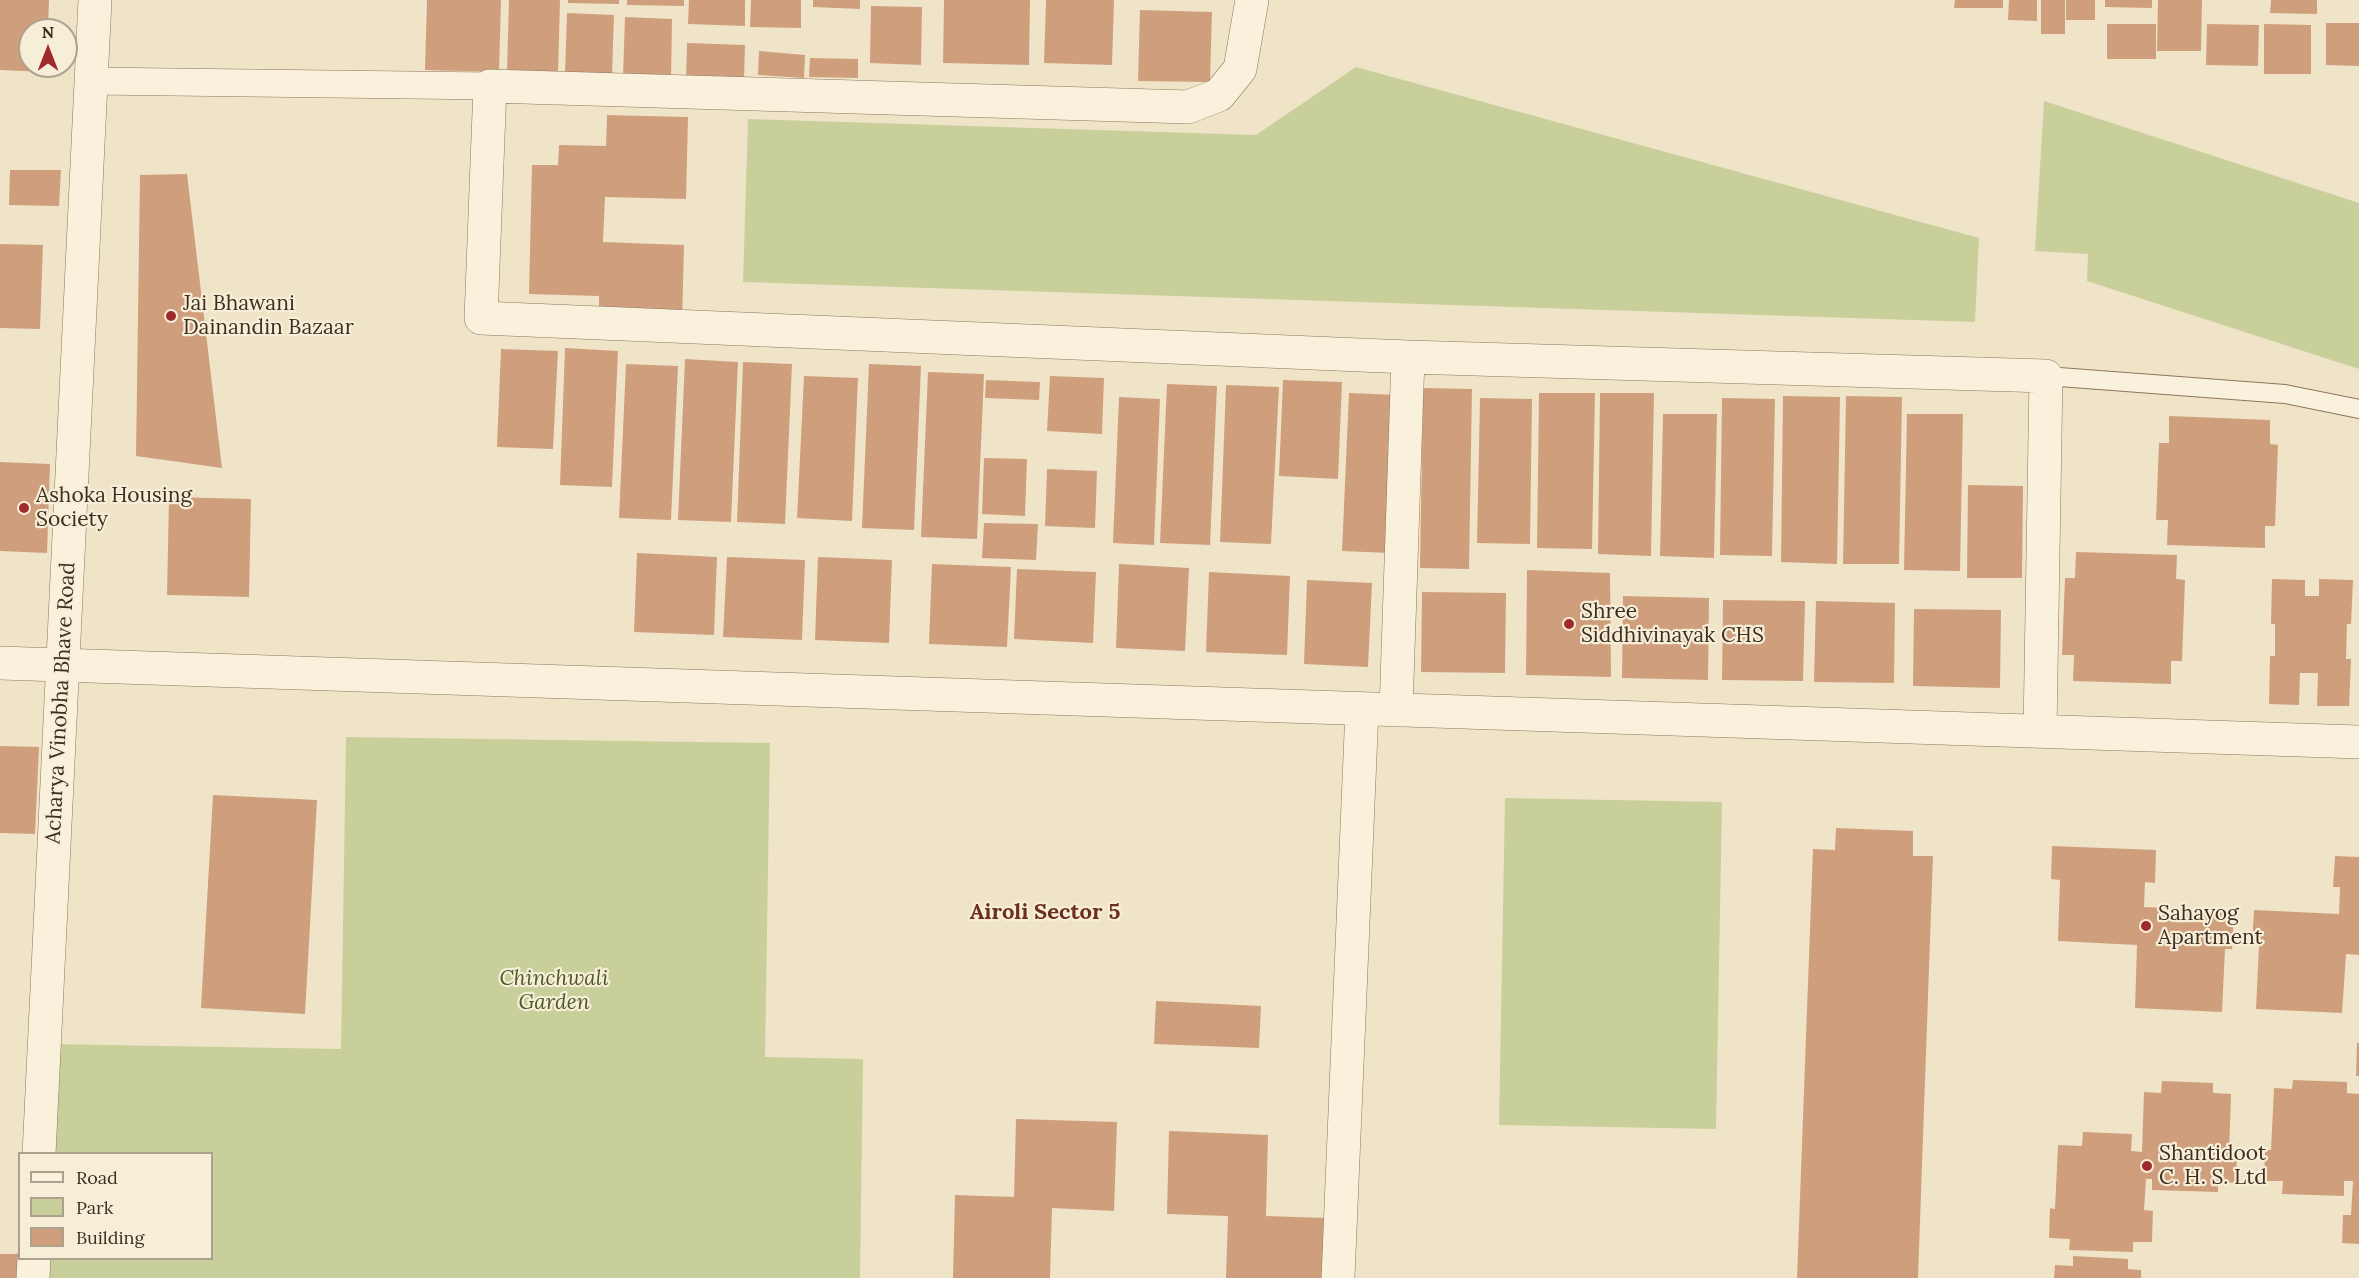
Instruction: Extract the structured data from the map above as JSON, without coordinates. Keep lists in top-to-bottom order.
{
  "streets": {
    "street": ["Acharya Vinobha Bhave Road"]
  },
  "districts": ["Airoli Sector 5"],
  "parks": ["Chinchwali Garden"],
  "places": [
    "Jai Bhawani Dainandin Bazaar",
    "Ashoka Housing Society",
    "Shree Siddhivinayak CHS",
    "Sahayog Apartment",
    "Shantidoot C. H. S. Ltd"
  ],
  "legend": ["Road", "Park", "Building"],
  "north": "top"
}
